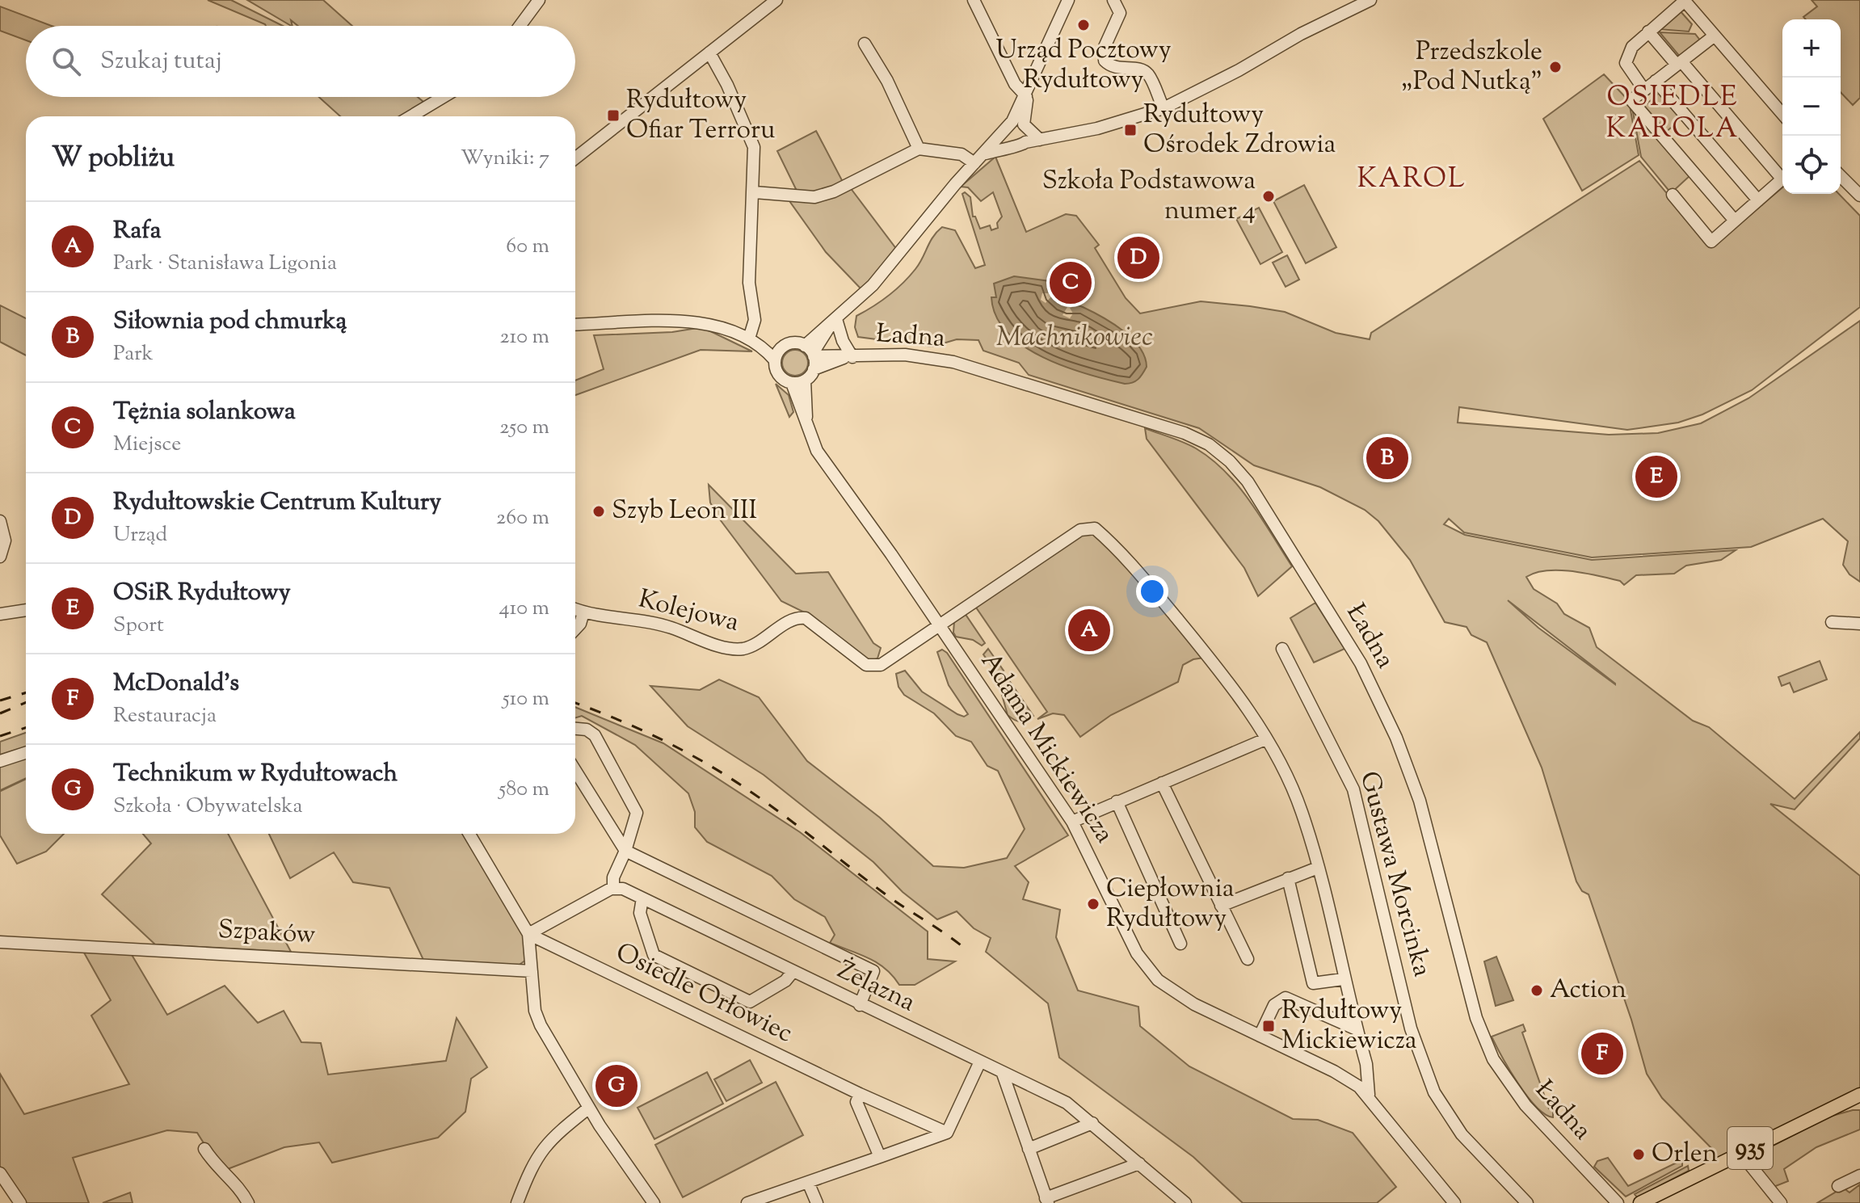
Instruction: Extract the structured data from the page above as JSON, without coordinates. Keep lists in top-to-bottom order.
{
  "streets": {
    "main road": ["935"],
    "street": [
      "Ładna",
      "Kolejowa",
      "Adama Mickiewicza",
      "Gustawa Morcinka",
      "Szpaków",
      "Żelazna",
      "Osiedle Orłowiec"
    ]
  },
  "crossings": [
    ["Ładna", "Adama Mickiewicza"],
    ["Kolejowa", "Adama Mickiewicza"],
    ["Żelazna", "Osiedle Orłowiec"]
  ],
  "districts": ["OSIEDLE KAROLA", "KAROL"],
  "water": ["Machnikowiec"],
  "places": {
    "other": [
      "Urząd Pocztowy Rydułtowy",
      "Przedszkole „Pod Nutką”",
      "Szkoła Podstawowa numer 4",
      "Szyb Leon III",
      "Ciepłownia Rydułtowy",
      "Action",
      "Orlen"
    ],
    "transit": ["Rydułtowy Ofiar Terroru", "Rydułtowy Ośrodek Zdrowia", "Rydułtowy Mickiewicza"]
  },
  "page": {
    "map_buttons": ["+", "−"],
    "search": "Szukaj tutaj",
    "heading": ["W pobliżu", "Wyniki: 7"],
    "list": [
      {
        "mark": "A",
        "name": "Rafa",
        "note": "Park · Stanisława Ligonia",
        "value": "60 m"
      },
      {
        "mark": "B",
        "name": "Siłownia pod chmurką",
        "note": "Park",
        "value": "210 m"
      },
      {
        "mark": "C",
        "name": "Tężnia solankowa",
        "note": "Miejsce",
        "value": "250 m"
      },
      {
        "mark": "D",
        "name": "Rydułtowskie Centrum Kultury",
        "note": "Urząd",
        "value": "260 m"
      },
      {
        "mark": "E",
        "name": "OSiR Rydułtowy",
        "note": "Sport",
        "value": "410 m"
      },
      {
        "mark": "F",
        "name": "McDonald's",
        "note": "Restauracja",
        "value": "510 m"
      },
      {
        "mark": "G",
        "name": "Technikum w Rydułtowach",
        "note": "Szkoła · Obywatelska",
        "value": "580 m"
      }
    ],
    "pins": [
      "D",
      "C",
      "B",
      "E",
      "A",
      "F",
      "G"
    ]
  }
}
